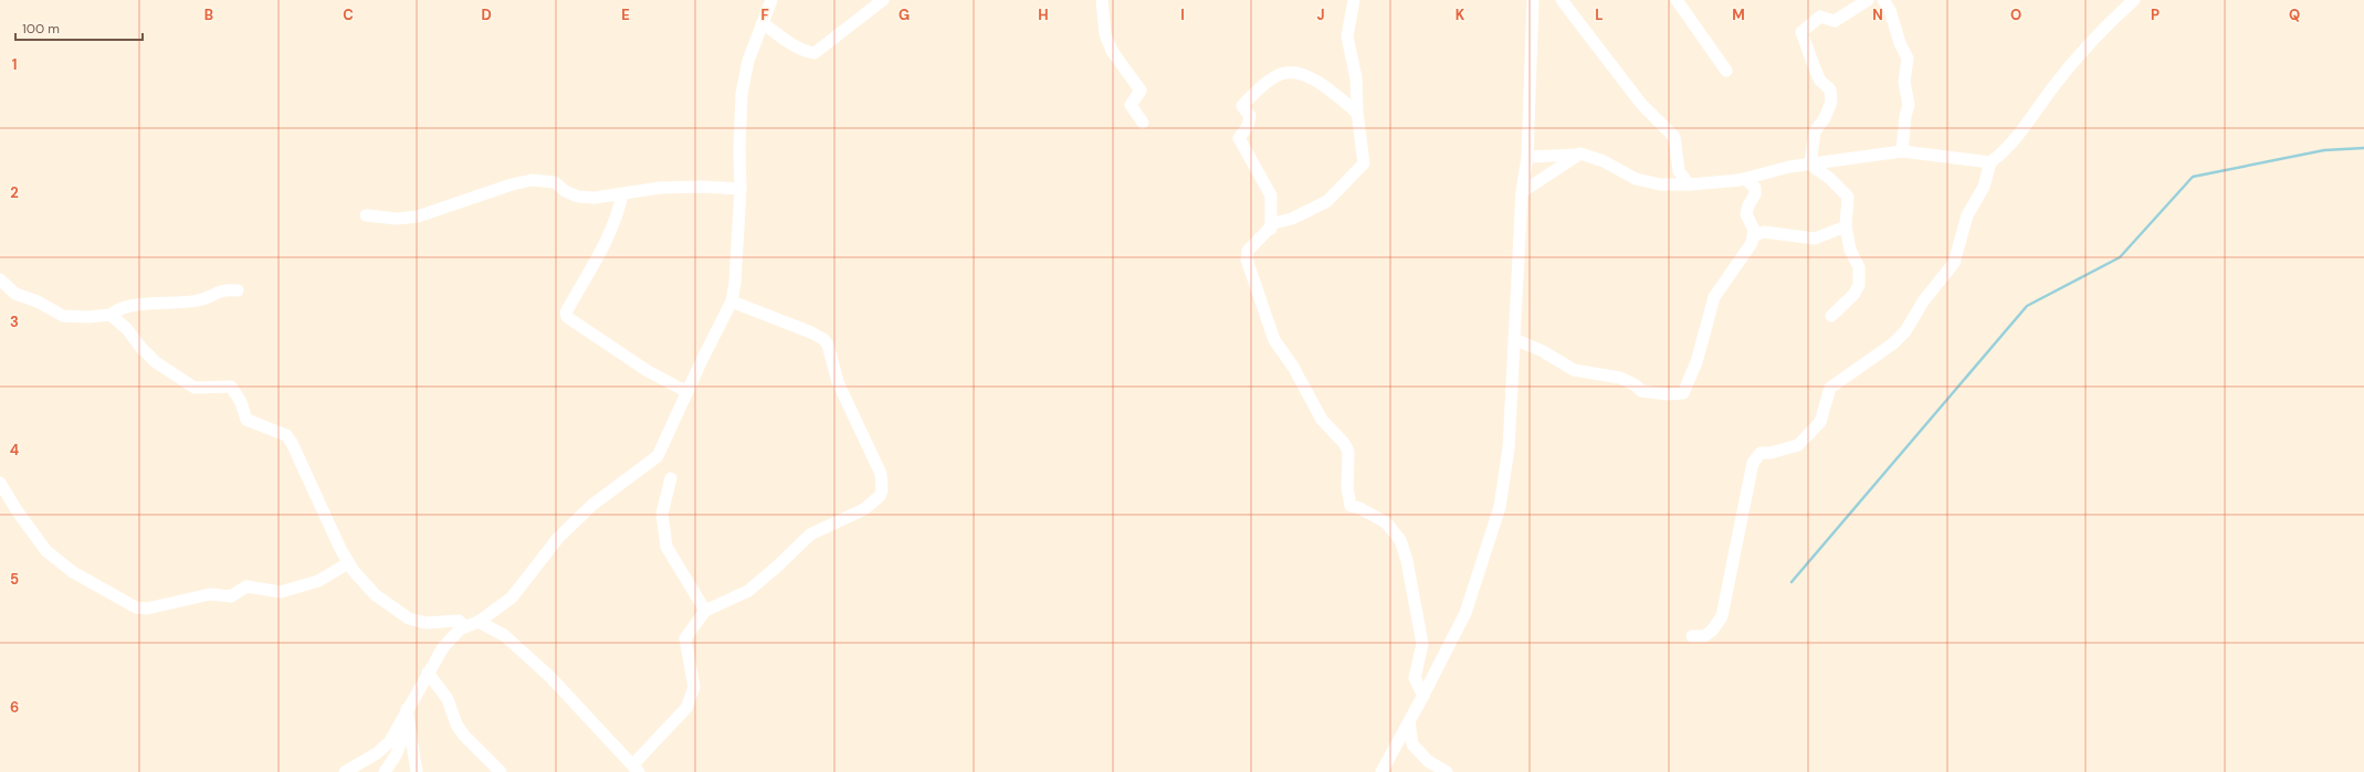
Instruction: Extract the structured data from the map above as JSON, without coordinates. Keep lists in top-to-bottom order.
{
  "scale_bar": "100 m",
  "grid": {
    "columns": [
      "B",
      "C",
      "D",
      "E",
      "F",
      "G",
      "H",
      "I",
      "J",
      "K",
      "L",
      "M",
      "N",
      "O",
      "P",
      "Q"
    ],
    "rows": [
      "1",
      "2",
      "3",
      "4",
      "5",
      "6"
    ]
  }
}
